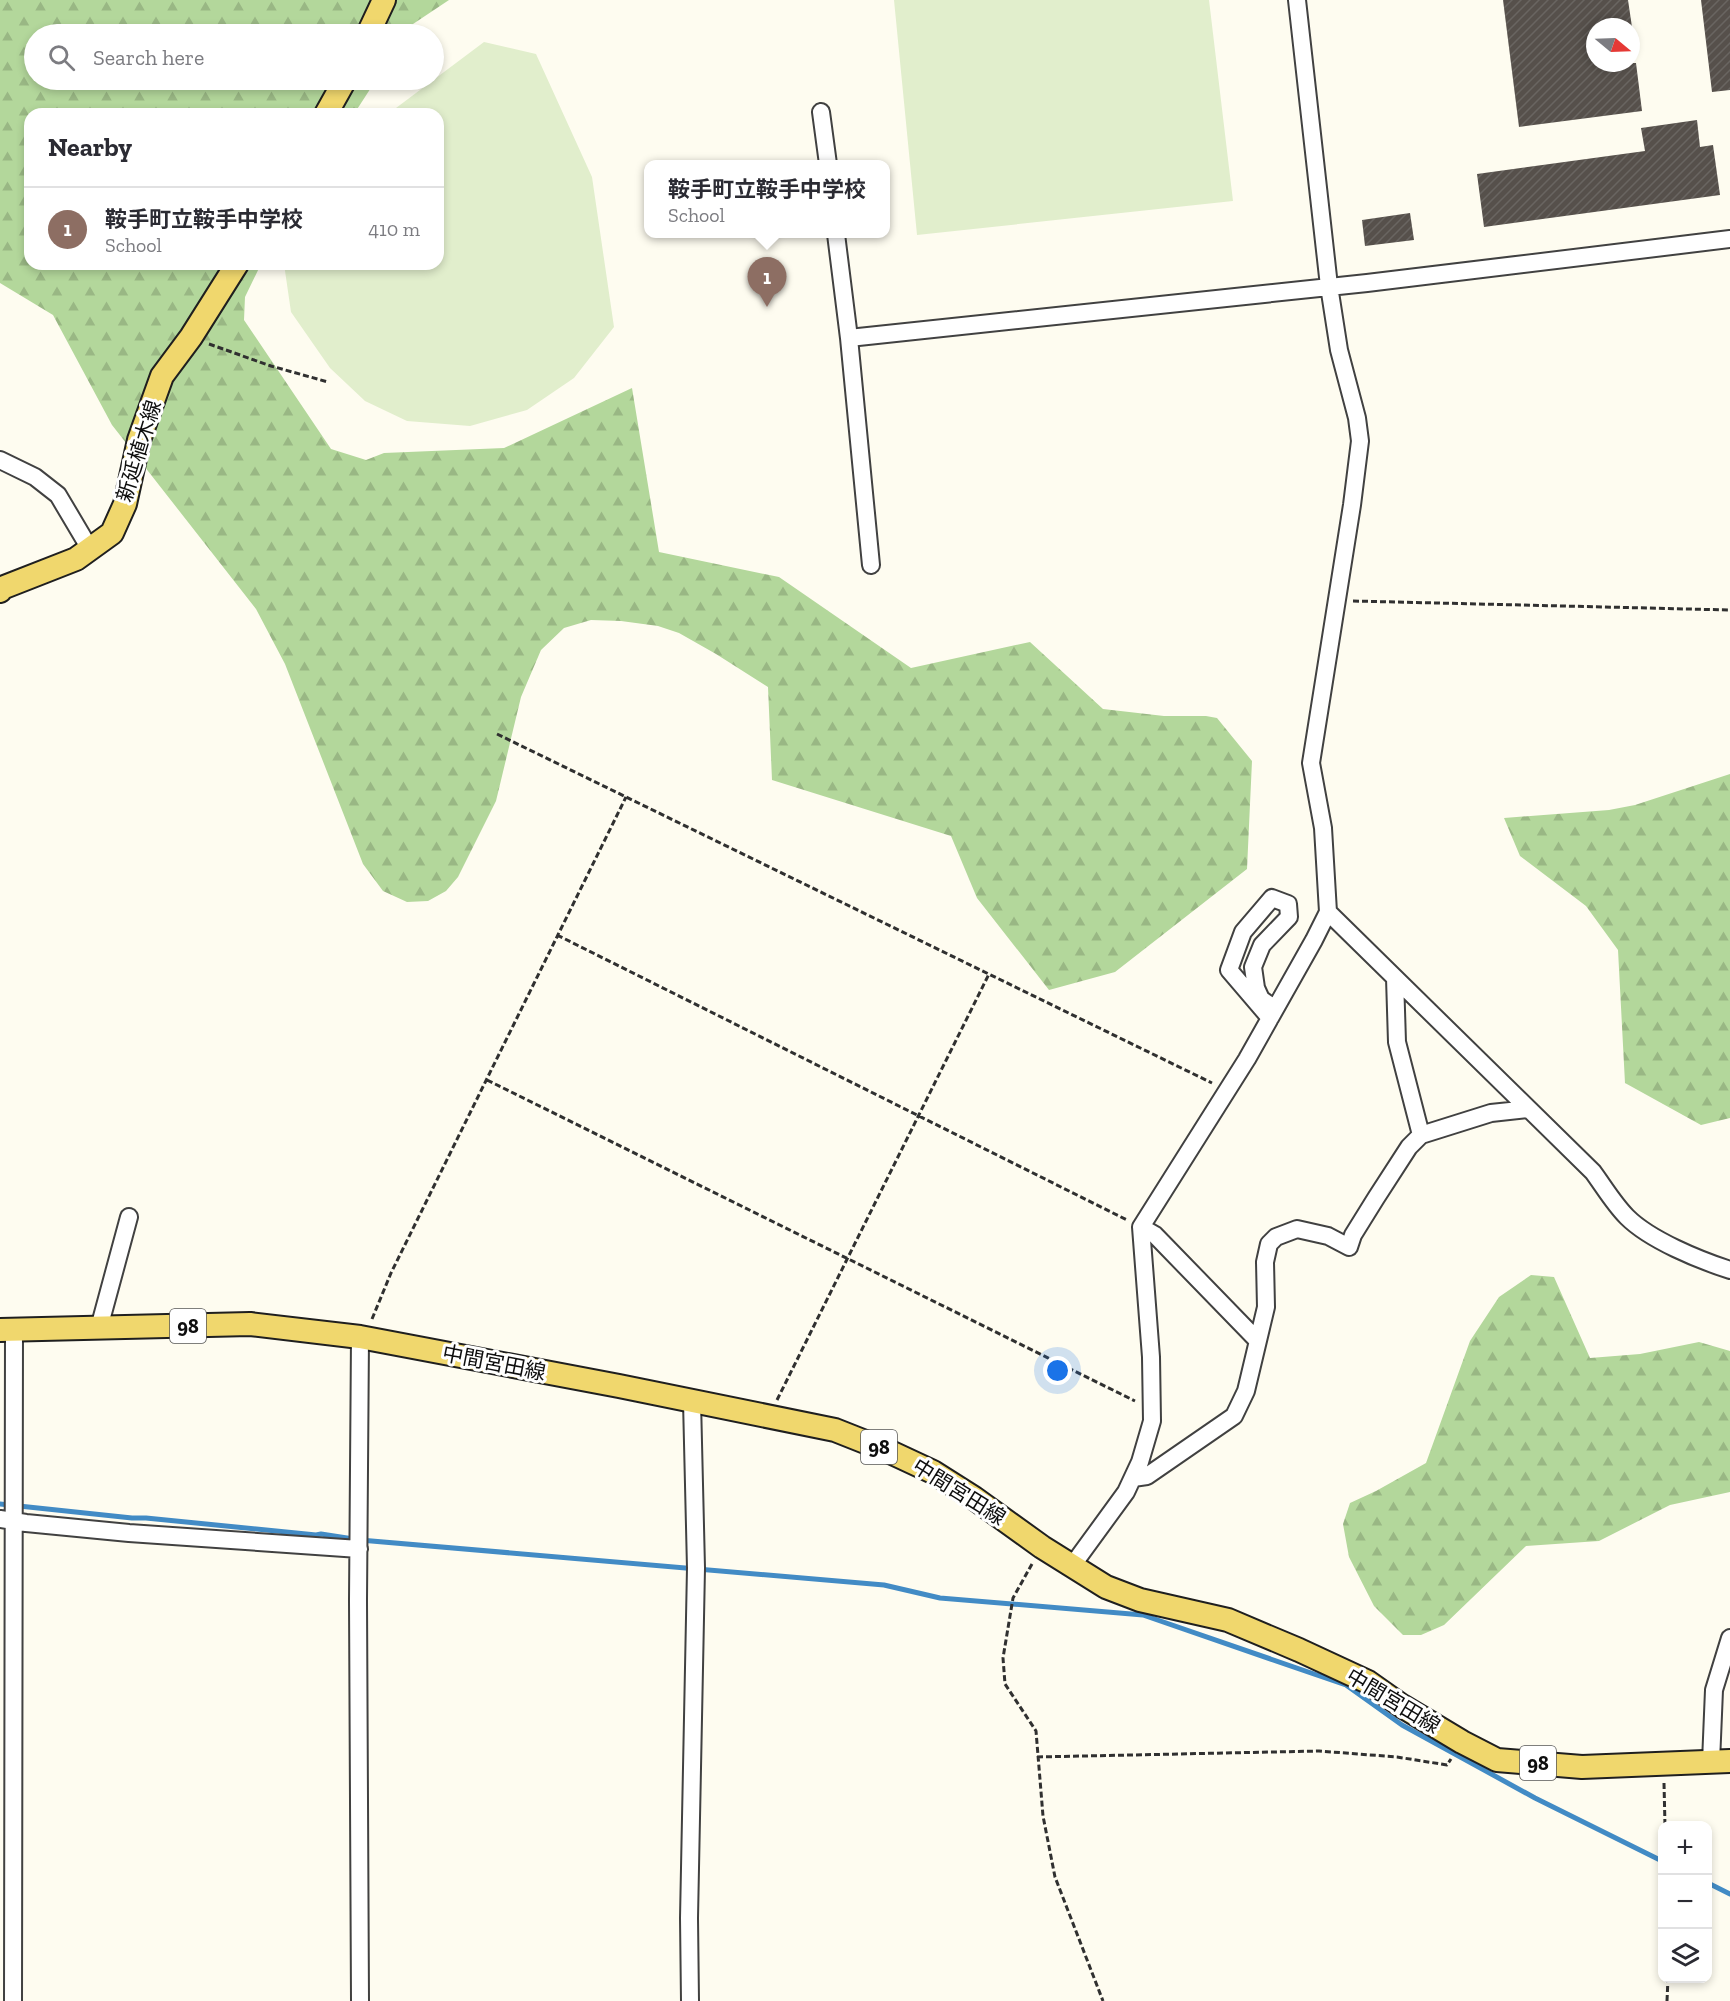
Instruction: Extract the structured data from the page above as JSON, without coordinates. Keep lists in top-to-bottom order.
{
  "streets": {
    "main road": ["新延植木線", "98", "中間宮田線"]
  },
  "north": "right",
  "page": {
    "search": "Search here",
    "heading": "Nearby",
    "popup": ["鞍手町立鞍手中学校", "School"],
    "list": [
      {
        "mark": "1",
        "name": "鞍手町立鞍手中学校",
        "note": "School",
        "value": "410 m"
      }
    ],
    "pins": "1",
    "map_buttons": ["+", "−"]
  }
}
